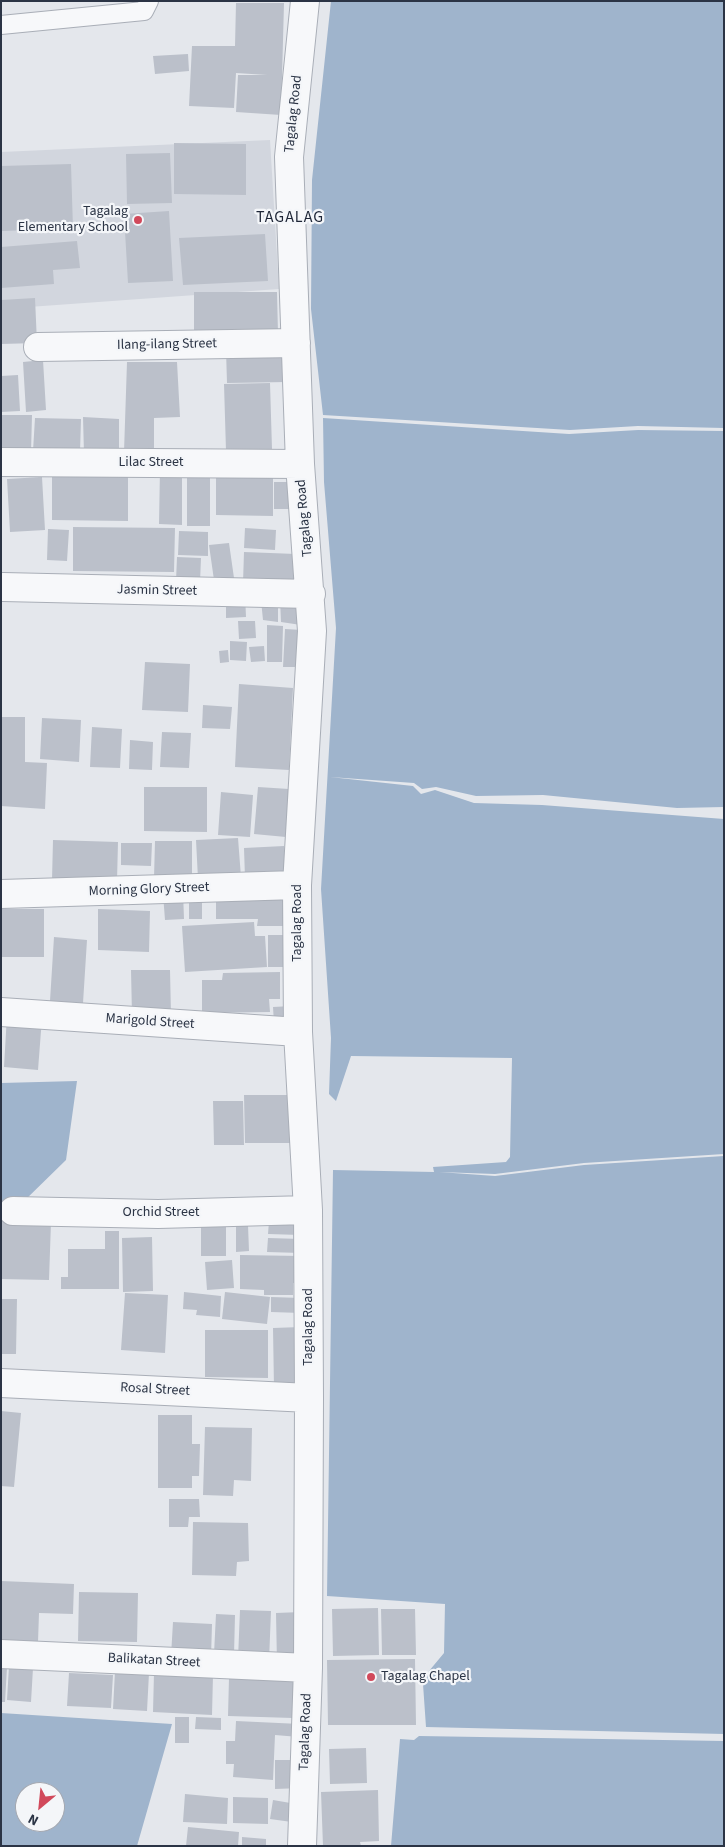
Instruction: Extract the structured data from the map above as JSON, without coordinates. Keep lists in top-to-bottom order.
{
  "streets": {
    "street": [
      "Tagalag Road",
      "Ilang-ilang Street",
      "Lilac Street",
      "Jasmin Street",
      "Morning Glory Street",
      "Marigold Street",
      "Orchid Street",
      "Rosal Street",
      "Balikatan Street"
    ]
  },
  "crossings": [
    ["Tagalag Road", "Ilang-ilang Street"],
    ["Tagalag Road", "Lilac Street"],
    ["Tagalag Road", "Jasmin Street"],
    ["Tagalag Road", "Morning Glory Street"],
    ["Tagalag Road", "Marigold Street"],
    ["Tagalag Road", "Orchid Street"],
    ["Tagalag Road", "Rosal Street"],
    ["Tagalag Road", "Balikatan Street"]
  ],
  "districts": ["TAGALAG"],
  "places": ["Tagalag Elementary School", "Tagalag Chapel"],
  "north": "bottom left"
}
